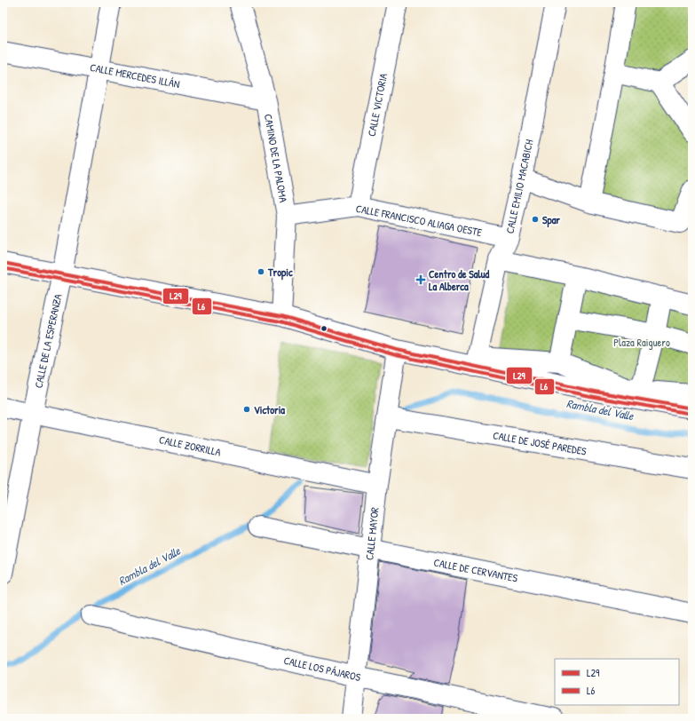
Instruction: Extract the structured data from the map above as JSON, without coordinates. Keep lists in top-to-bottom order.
{
  "streets": {
    "street": [
      "CALLE MERCEDES ILLÁN",
      "CALLE VICTORIA",
      "CAMINO DE LA PALOMA",
      "CALLE EMILIO MACABICH",
      "CALLE FRANCISCO ALIAGA OESTE",
      "CALLE DE LA ESPERANZA",
      "CALLE DE JOSÉ PAREDES",
      "CALLE ZORRILLA",
      "CALLE MAYOR",
      "CALLE DE CERVANTES",
      "CALLE LOS PÁJAROS"
    ]
  },
  "crossings": [
    ["CALLE MERCEDES ILLÁN", "CAMINO DE LA PALOMA"],
    ["CALLE MERCEDES ILLÁN", "CALLE DE LA ESPERANZA"],
    ["CALLE VICTORIA", "CALLE FRANCISCO ALIAGA OESTE"],
    ["CAMINO DE LA PALOMA", "CALLE FRANCISCO ALIAGA OESTE"],
    ["CALLE EMILIO MACABICH", "CALLE FRANCISCO ALIAGA OESTE"],
    ["CALLE DE LA ESPERANZA", "CALLE ZORRILLA"],
    ["CALLE DE JOSÉ PAREDES", "CALLE MAYOR"],
    ["CALLE ZORRILLA", "CALLE MAYOR"],
    ["CALLE MAYOR", "CALLE DE CERVANTES"],
    ["CALLE MAYOR", "CALLE LOS PÁJAROS"]
  ],
  "water": ["Rambla del Valle"],
  "parks": ["Plaza Raiguero"],
  "places": {
    "other": ["Spar", "Tropic", "Victoria"],
    "health": ["Centro de Salud La Alberca"]
  },
  "lines": ["transit line L29", "transit line L6"],
  "legend": ["L29", "L6"]
}
